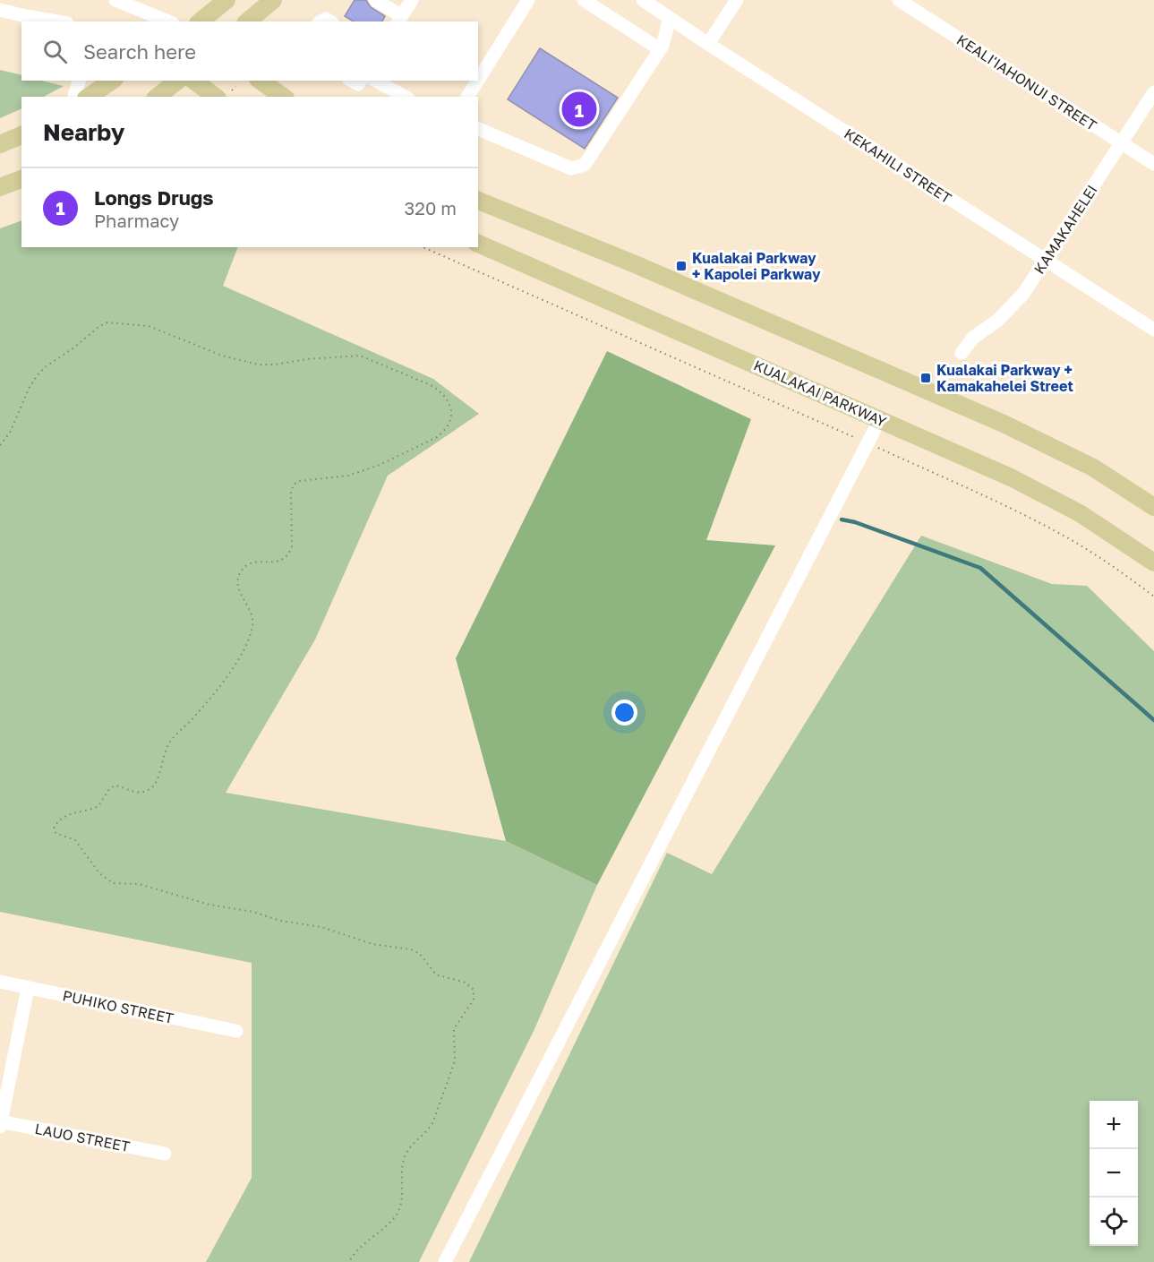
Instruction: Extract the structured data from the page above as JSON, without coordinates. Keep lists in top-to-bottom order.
{
  "streets": {
    "main road": ["KUALAKAI PARKWAY"],
    "street": [
      "KEALI'IAHONUI STREET",
      "KEKAHILI STREET",
      "KAMAKAHELEI",
      "PUHIKO STREET",
      "LAUO STREET"
    ]
  },
  "crossings": [
    ["KEALI'IAHONUI STREET", "KAMAKAHELEI"],
    ["KEKAHILI STREET", "KAMAKAHELEI"]
  ],
  "places": {
    "transit": ["Kualakai Parkway + Kapolei Parkway", "Kualakai Parkway + Kamakahelei Street"]
  },
  "page": {
    "search": "Search here",
    "pins": "1",
    "heading": "Nearby",
    "list": [
      {
        "mark": "1",
        "name": "Longs Drugs",
        "note": "Pharmacy",
        "value": "320 m"
      }
    ],
    "map_buttons": ["+", "−"]
  }
}
